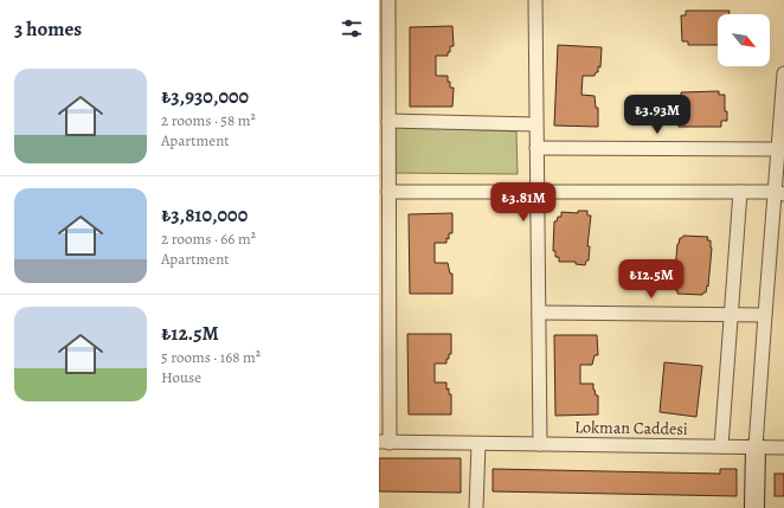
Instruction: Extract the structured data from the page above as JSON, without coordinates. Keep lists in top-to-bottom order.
{
  "streets": {
    "street": ["Lokman Caddesi"]
  },
  "north": "bottom right",
  "page": {
    "heading": "3 homes",
    "list": [
      {
        "name": "₺3,930,000",
        "note": "2 rooms · 58 m² · Apartment"
      },
      {
        "name": "₺3,810,000",
        "note": "2 rooms · 66 m² · Apartment"
      },
      {
        "name": "₺12.5M",
        "note": "5 rooms · 168 m² · House"
      }
    ],
    "price": ["₺3.93M", "₺3.81M", "₺12.5M"]
  }
}
